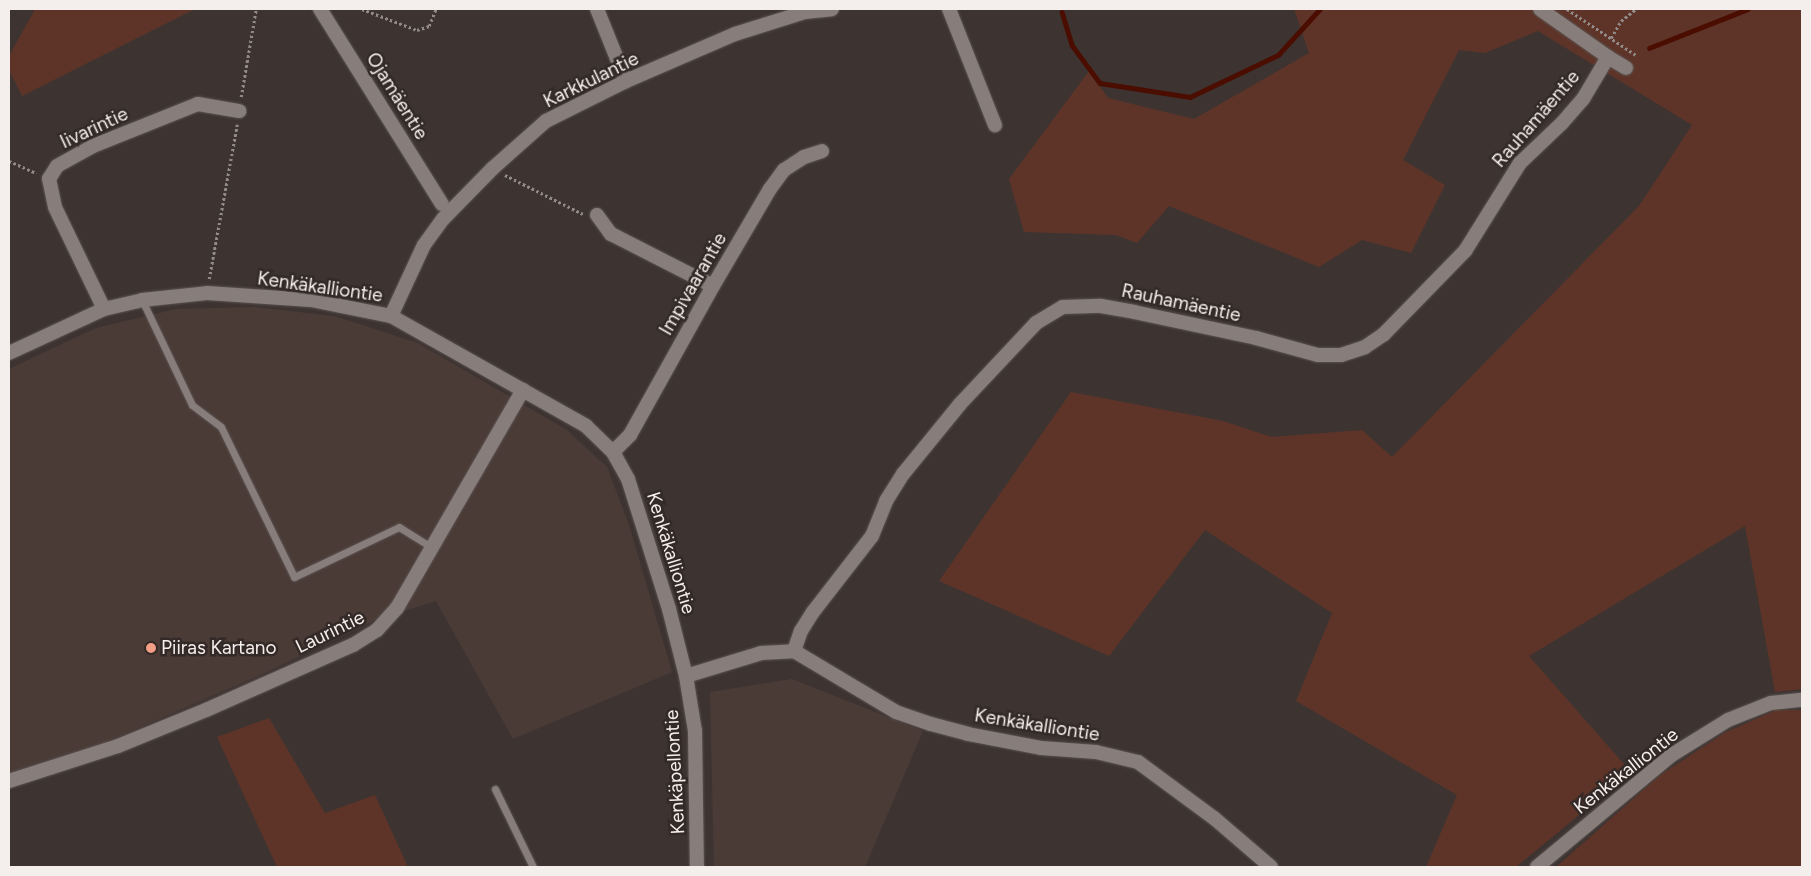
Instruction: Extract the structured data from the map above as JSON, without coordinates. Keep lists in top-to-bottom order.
{
  "streets": {
    "street": [
      "Karkkulantie",
      "Ojamäentie",
      "Rauhamäentie",
      "Iivarintie",
      "Impivaarantie",
      "Kenkäkalliontie",
      "Laurintie",
      "Kenkäpellontie"
    ]
  },
  "crossings": [
    ["Karkkulantie", "Kenkäkalliontie"],
    ["Rauhamäentie", "Kenkäkalliontie"],
    ["Impivaarantie", "Kenkäkalliontie"],
    ["Kenkäkalliontie", "Laurintie"],
    ["Kenkäkalliontie", "Kenkäpellontie"]
  ],
  "places": ["Piiras Kartano"]
}
